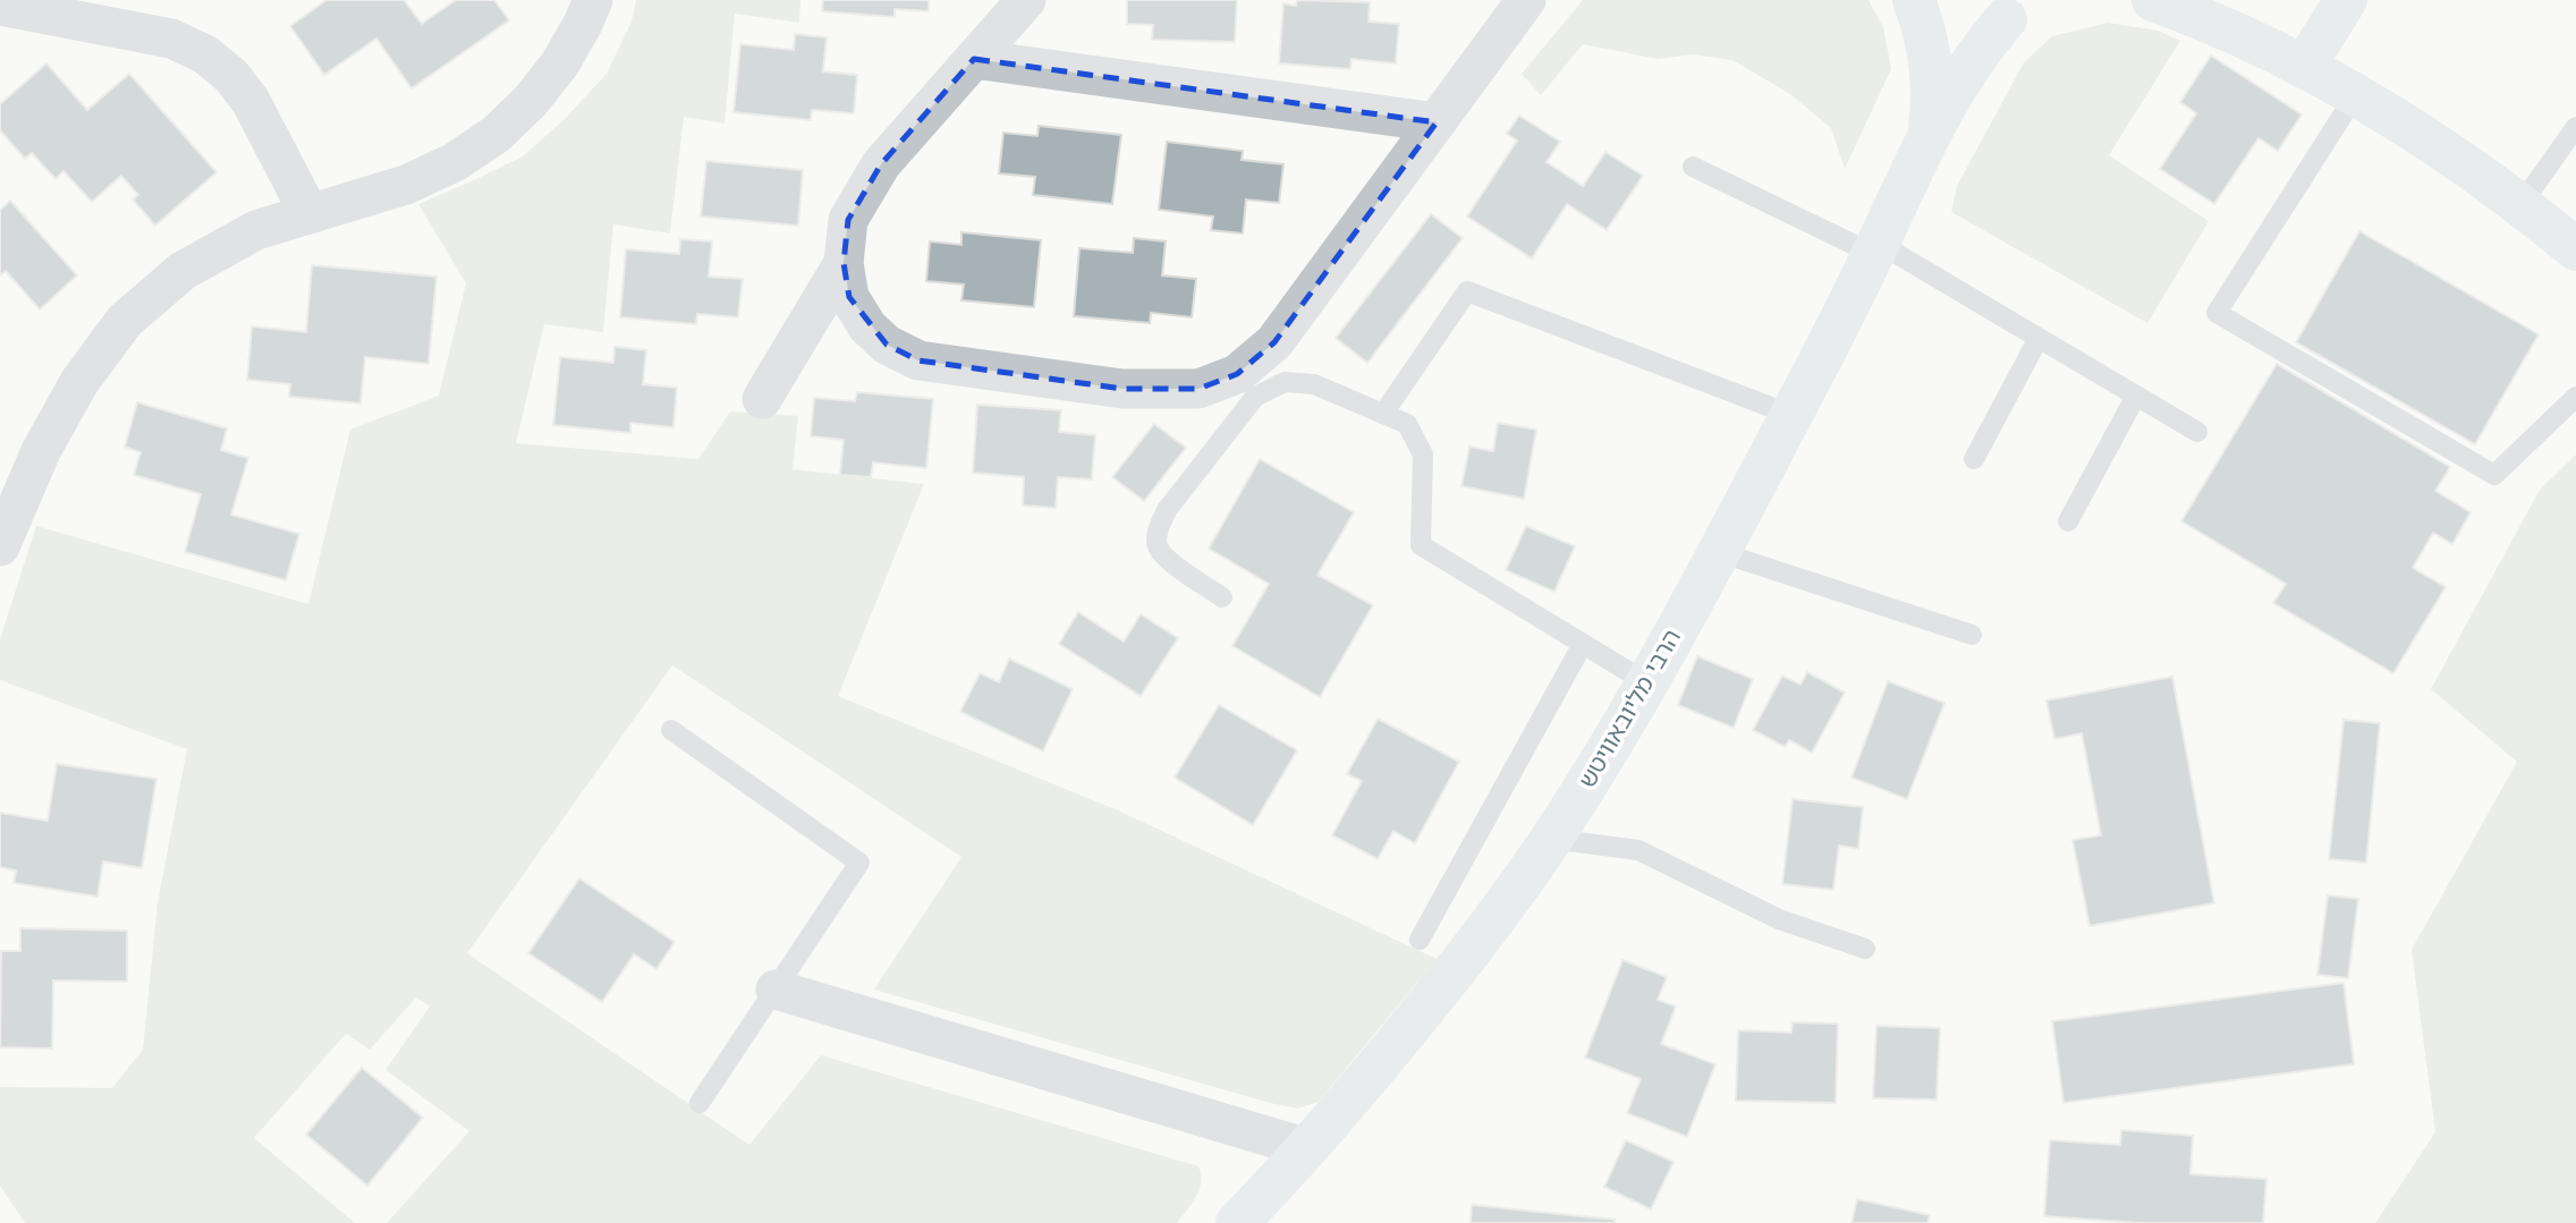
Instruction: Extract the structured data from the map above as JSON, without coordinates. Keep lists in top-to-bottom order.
{
  "streets": {
    "main road": ["הרבי מליובאוויטש"]
  }
}
